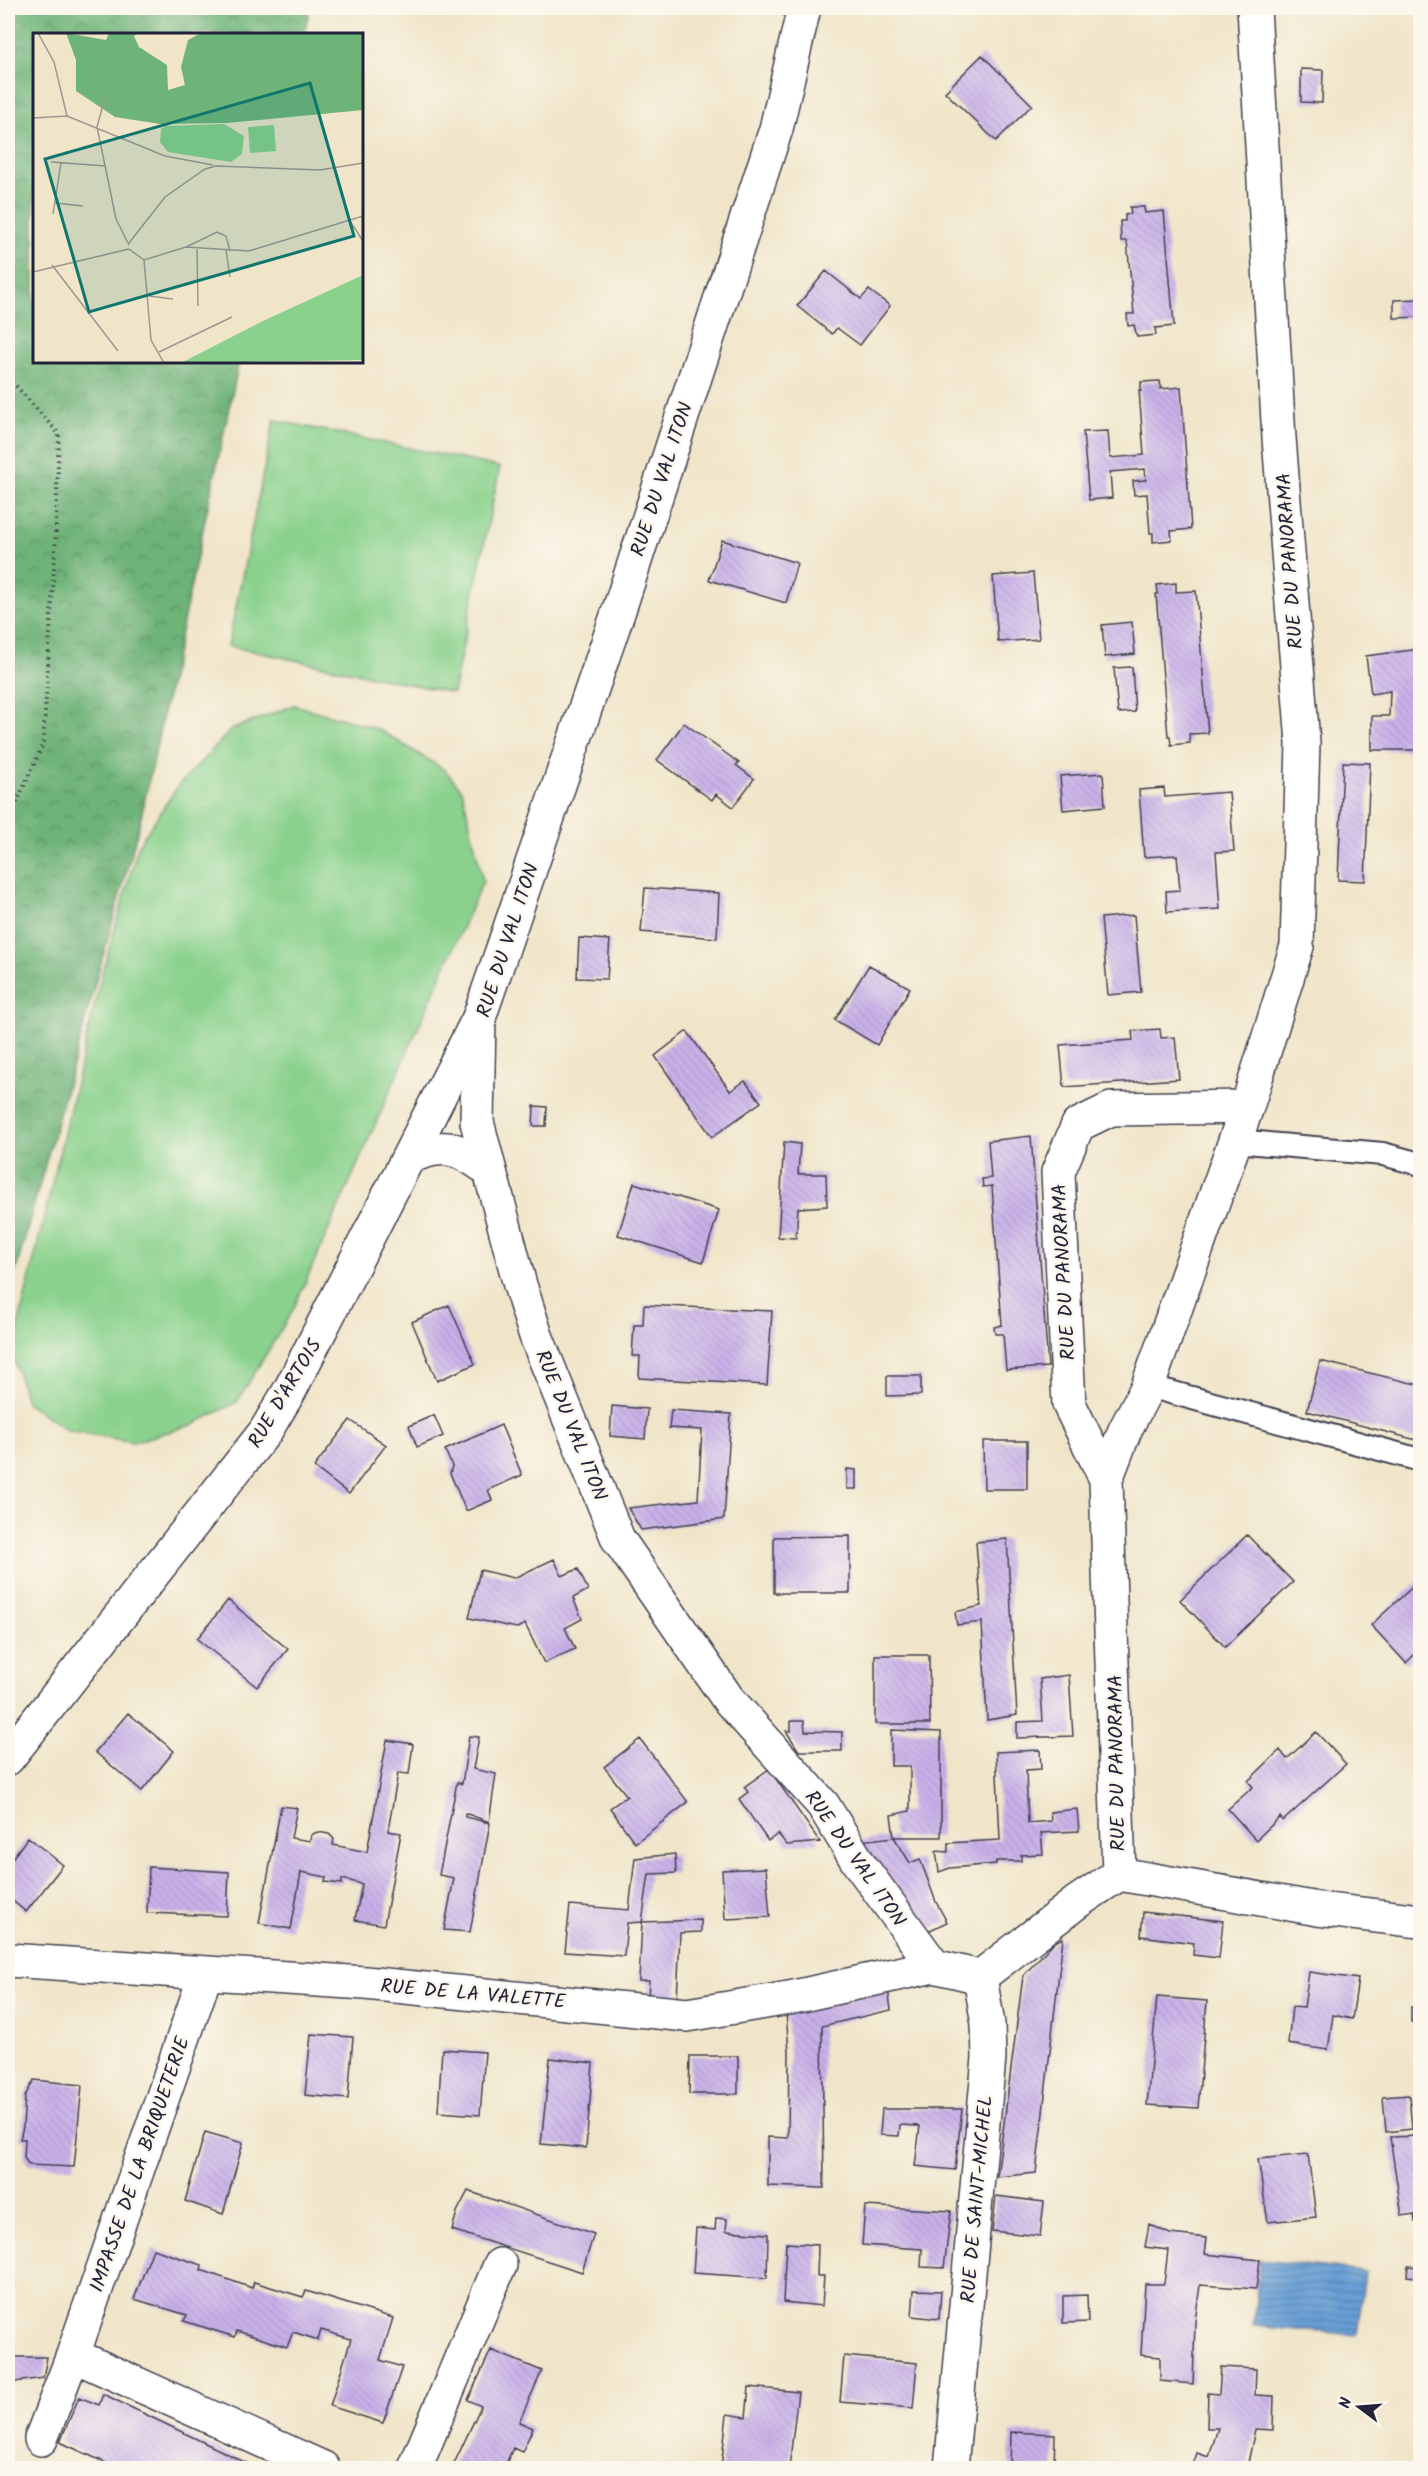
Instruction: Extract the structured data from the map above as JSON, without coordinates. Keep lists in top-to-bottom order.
{
  "streets": {
    "street": [
      "RUE DU VAL ITON",
      "RUE DU PANORAMA",
      "RUE D'ARTOIS",
      "RUE DE LA VALETTE",
      "IMPASSE DE LA BRIQUETERIE",
      "RUE DE SAINT-MICHEL"
    ]
  },
  "crossings": [
    ["RUE DU VAL ITON", "RUE D'ARTOIS"],
    ["RUE DU VAL ITON", "RUE DE LA VALETTE"],
    ["RUE DU PANORAMA", "RUE DE SAINT-MICHEL"],
    ["RUE DE LA VALETTE", "IMPASSE DE LA BRIQUETERIE"]
  ],
  "north": "left"
}
